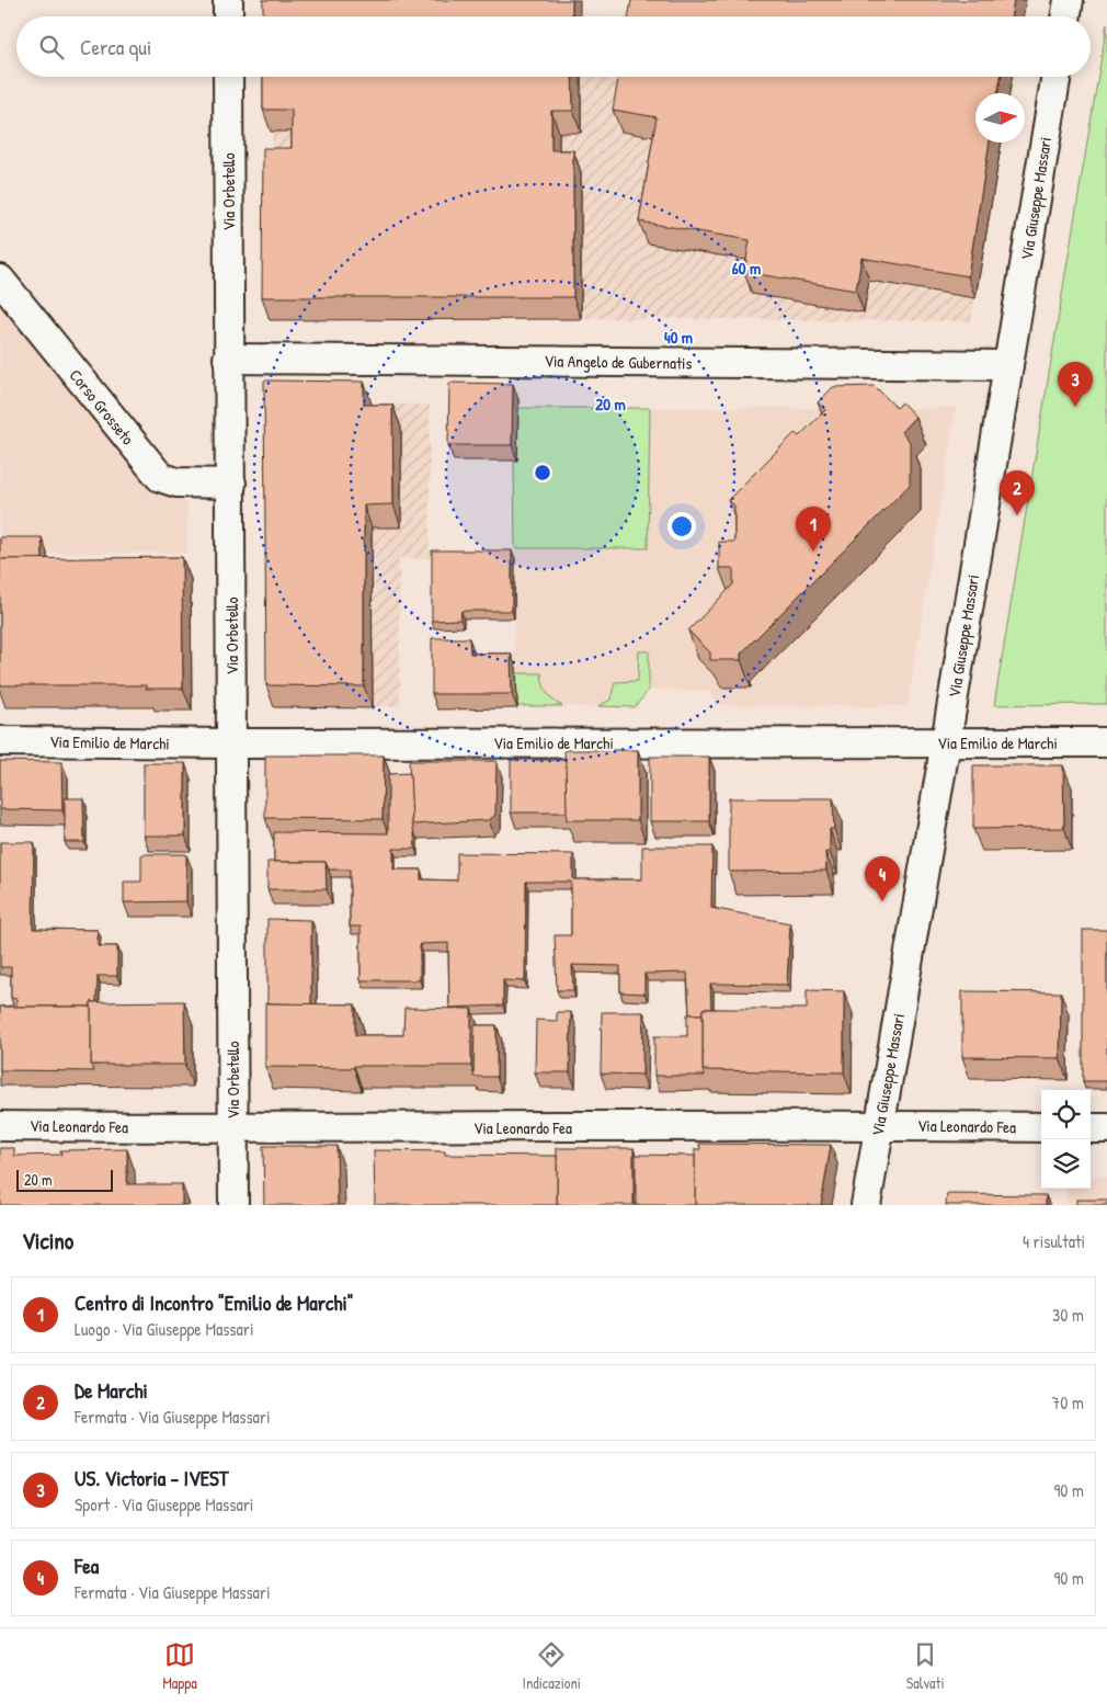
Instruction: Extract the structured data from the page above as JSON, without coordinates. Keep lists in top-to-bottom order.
{
  "streets": {
    "street": [
      "Via Orbetello",
      "Via Giuseppe Massari",
      "Via Angelo de Gubernatis",
      "Corso Grosseto",
      "Via Emilio de Marchi",
      "Via Leonardo Fea"
    ]
  },
  "crossings": [
    ["Via Orbetello", "Via Angelo de Gubernatis"],
    ["Via Orbetello", "Corso Grosseto"],
    ["Via Orbetello", "Via Emilio de Marchi"],
    ["Via Orbetello", "Via Leonardo Fea"],
    ["Via Giuseppe Massari", "Via Angelo de Gubernatis"],
    ["Via Giuseppe Massari", "Via Emilio de Marchi"],
    ["Via Giuseppe Massari", "Via Leonardo Fea"]
  ],
  "scale_bar": "20 m",
  "north": "right",
  "page": {
    "search": "Cerca qui",
    "pins": [
      "3",
      "2",
      "1",
      "4"
    ],
    "scale": "20 m",
    "heading": ["Vicino", "4 risultati"],
    "list": [
      {
        "mark": "1",
        "name": "Centro di Incontro \"Emilio de Marchi\"",
        "note": "Luogo · Via Giuseppe Massari",
        "value": "30 m"
      },
      {
        "mark": "2",
        "name": "De Marchi",
        "note": "Fermata · Via Giuseppe Massari",
        "value": "70 m"
      },
      {
        "mark": "3",
        "name": "US. Victoria - IVEST",
        "note": "Sport · Via Giuseppe Massari",
        "value": "90 m"
      },
      {
        "mark": "4",
        "name": "Fea",
        "note": "Fermata · Via Giuseppe Massari",
        "value": "90 m"
      }
    ],
    "nav": ["Mappa", "Indicazioni", "Salvati"]
  },
  "rings": ["60 m", "40 m", "20 m"]
}
